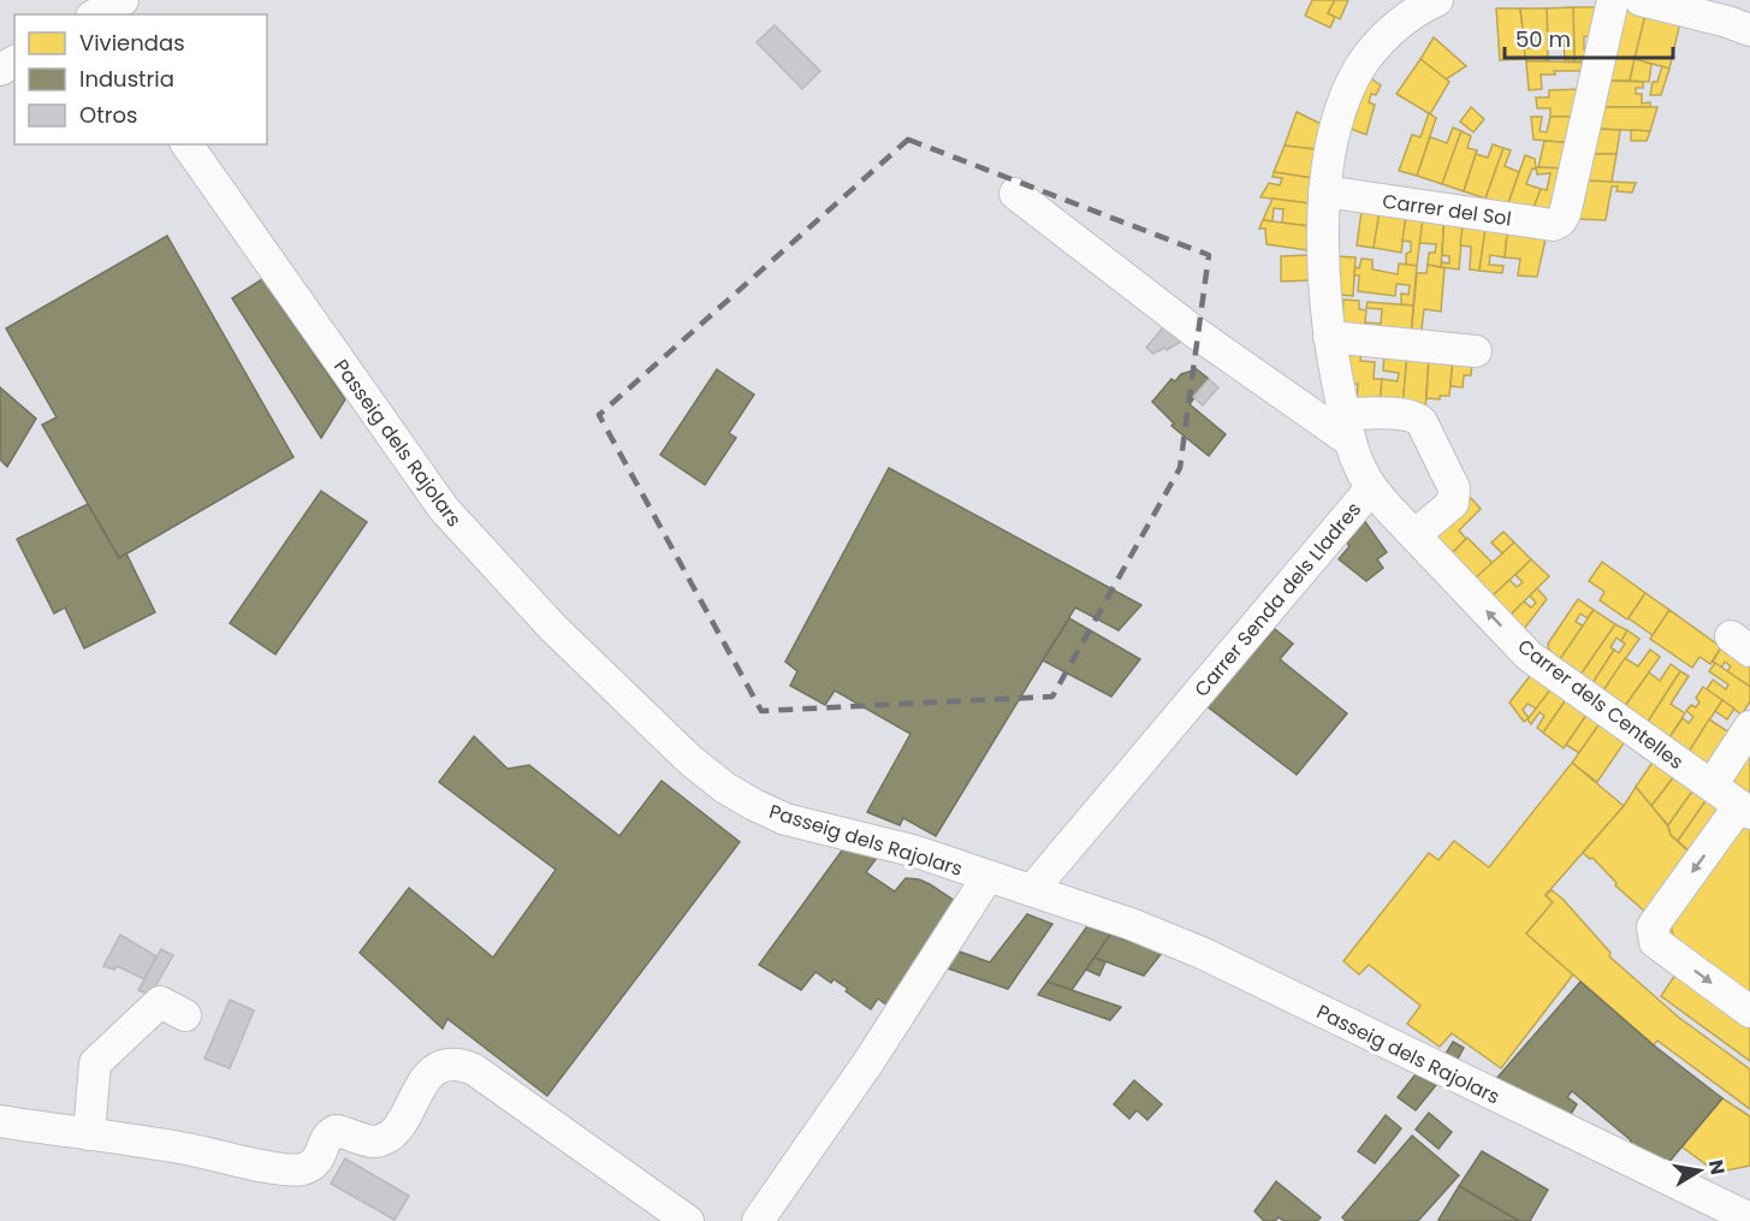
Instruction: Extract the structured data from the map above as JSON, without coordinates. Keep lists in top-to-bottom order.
{
  "streets": {
    "street": [
      "Carrer del Sol",
      "Passeig dels Rajolars",
      "Carrer Senda dels Lladres",
      "Carrer dels Centelles"
    ]
  },
  "crossings": [
    ["Carrer del Sol", "Carrer Senda dels Lladres"],
    ["Passeig dels Rajolars", "Carrer Senda dels Lladres"],
    ["Carrer Senda dels Lladres", "Carrer dels Centelles"]
  ],
  "one_way": ["Carrer dels Centelles"],
  "legend": ["Viviendas", "Industria", "Otros"],
  "scale_bar": "50 m",
  "north": "right"
}
